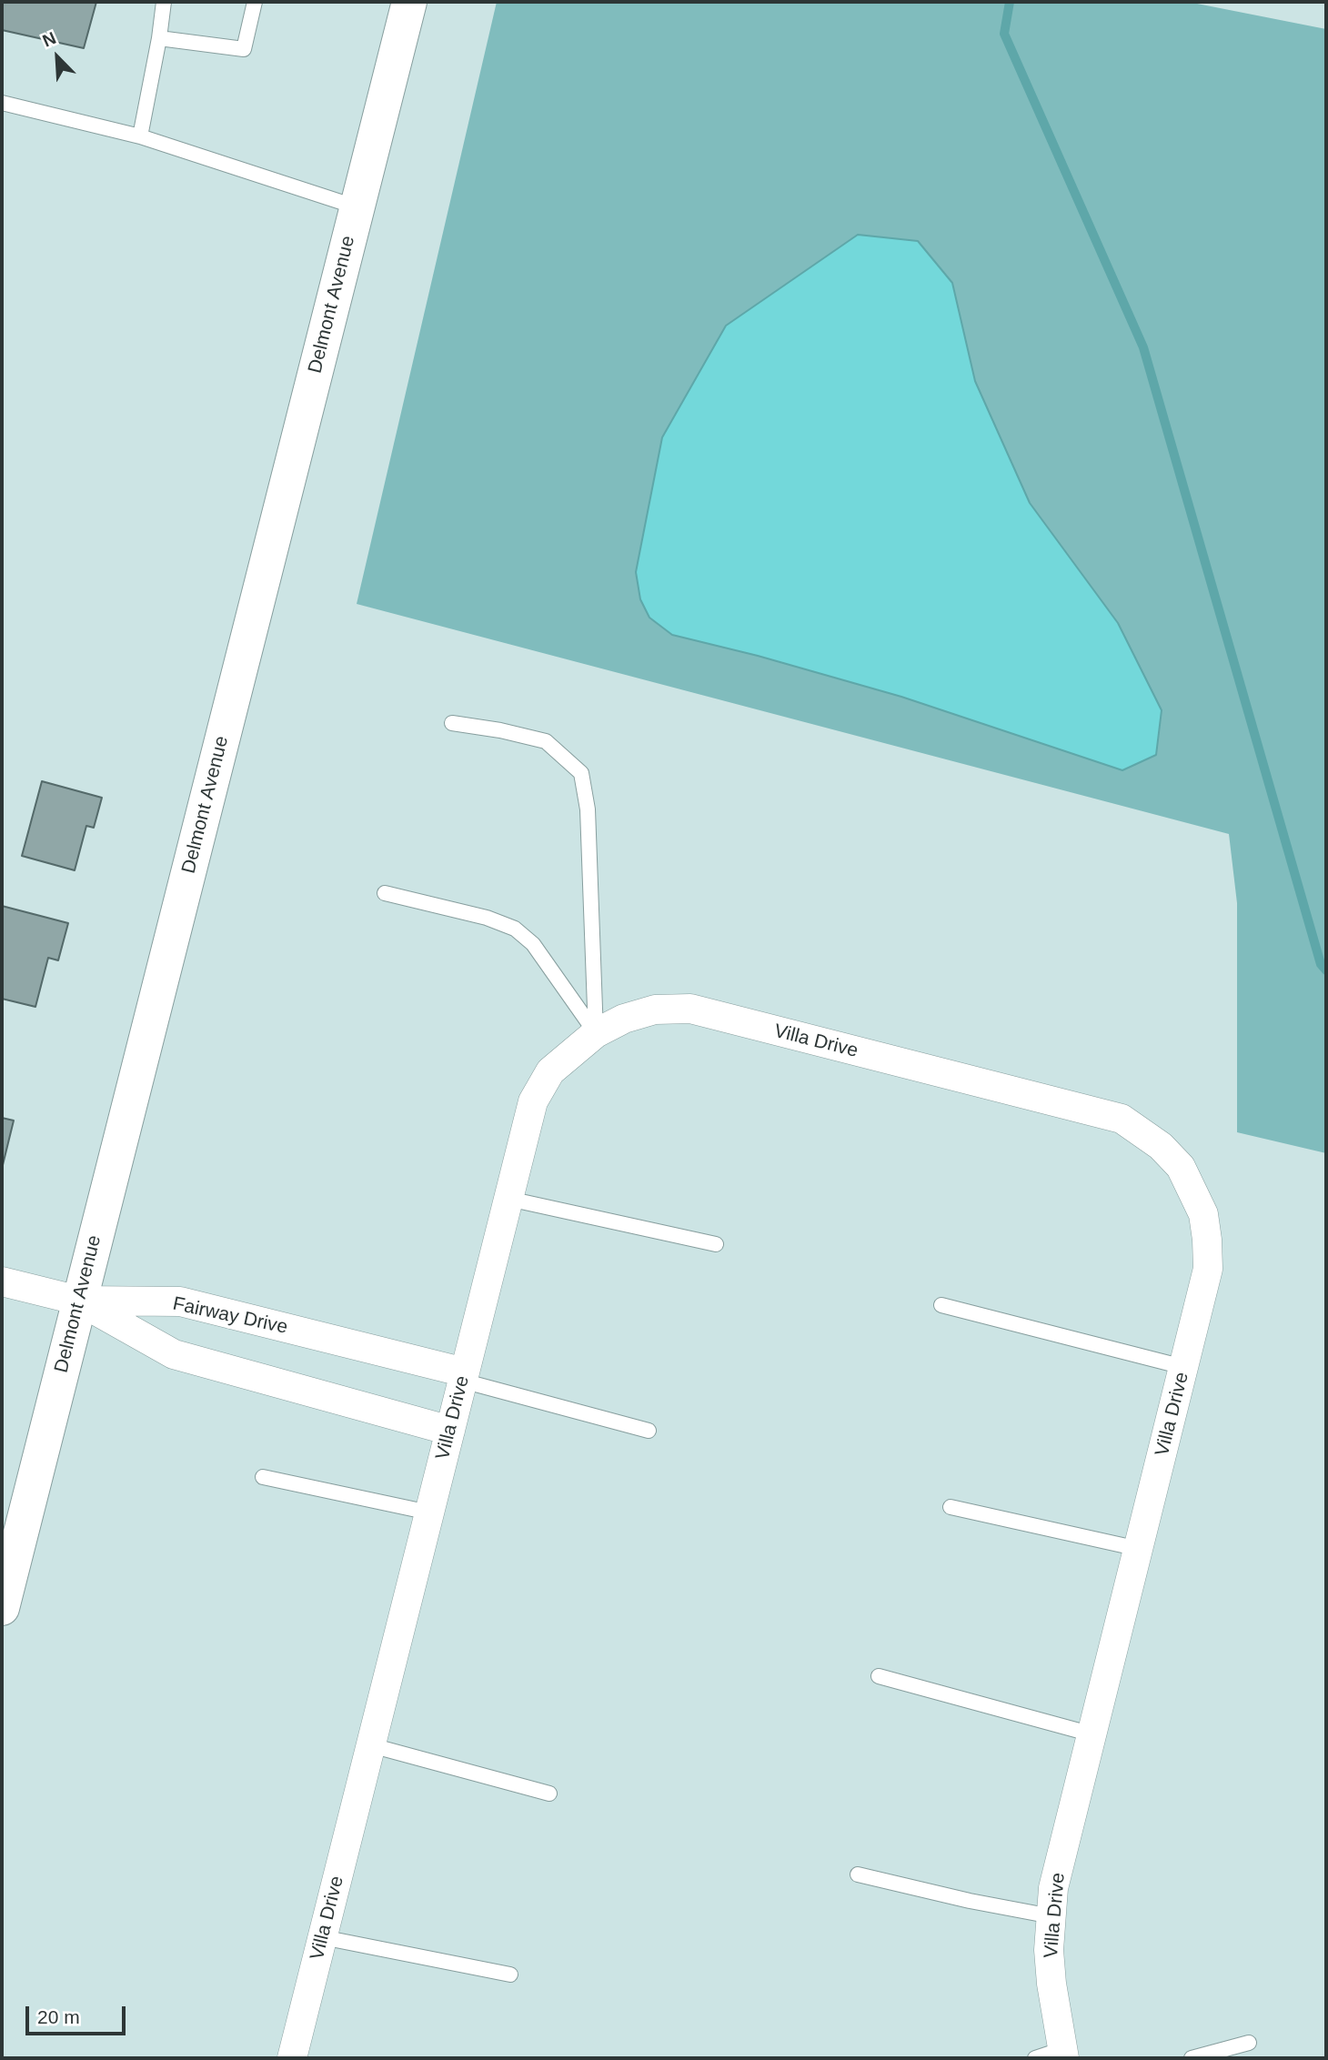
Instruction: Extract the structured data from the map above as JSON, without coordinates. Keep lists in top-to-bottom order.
{
  "streets": {
    "street": ["Delmont Avenue", "Villa Drive", "Fairway Drive"]
  },
  "crossings": [
    ["Delmont Avenue", "Fairway Drive"],
    ["Villa Drive", "Fairway Drive"]
  ],
  "scale_bar": "20 m",
  "north": "top left"
}
